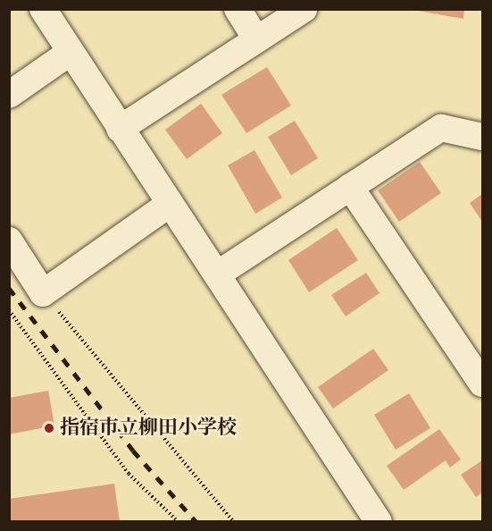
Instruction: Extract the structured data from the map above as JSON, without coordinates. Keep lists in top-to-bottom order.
{
  "places": ["指宿市立柳田小学校"]
}
